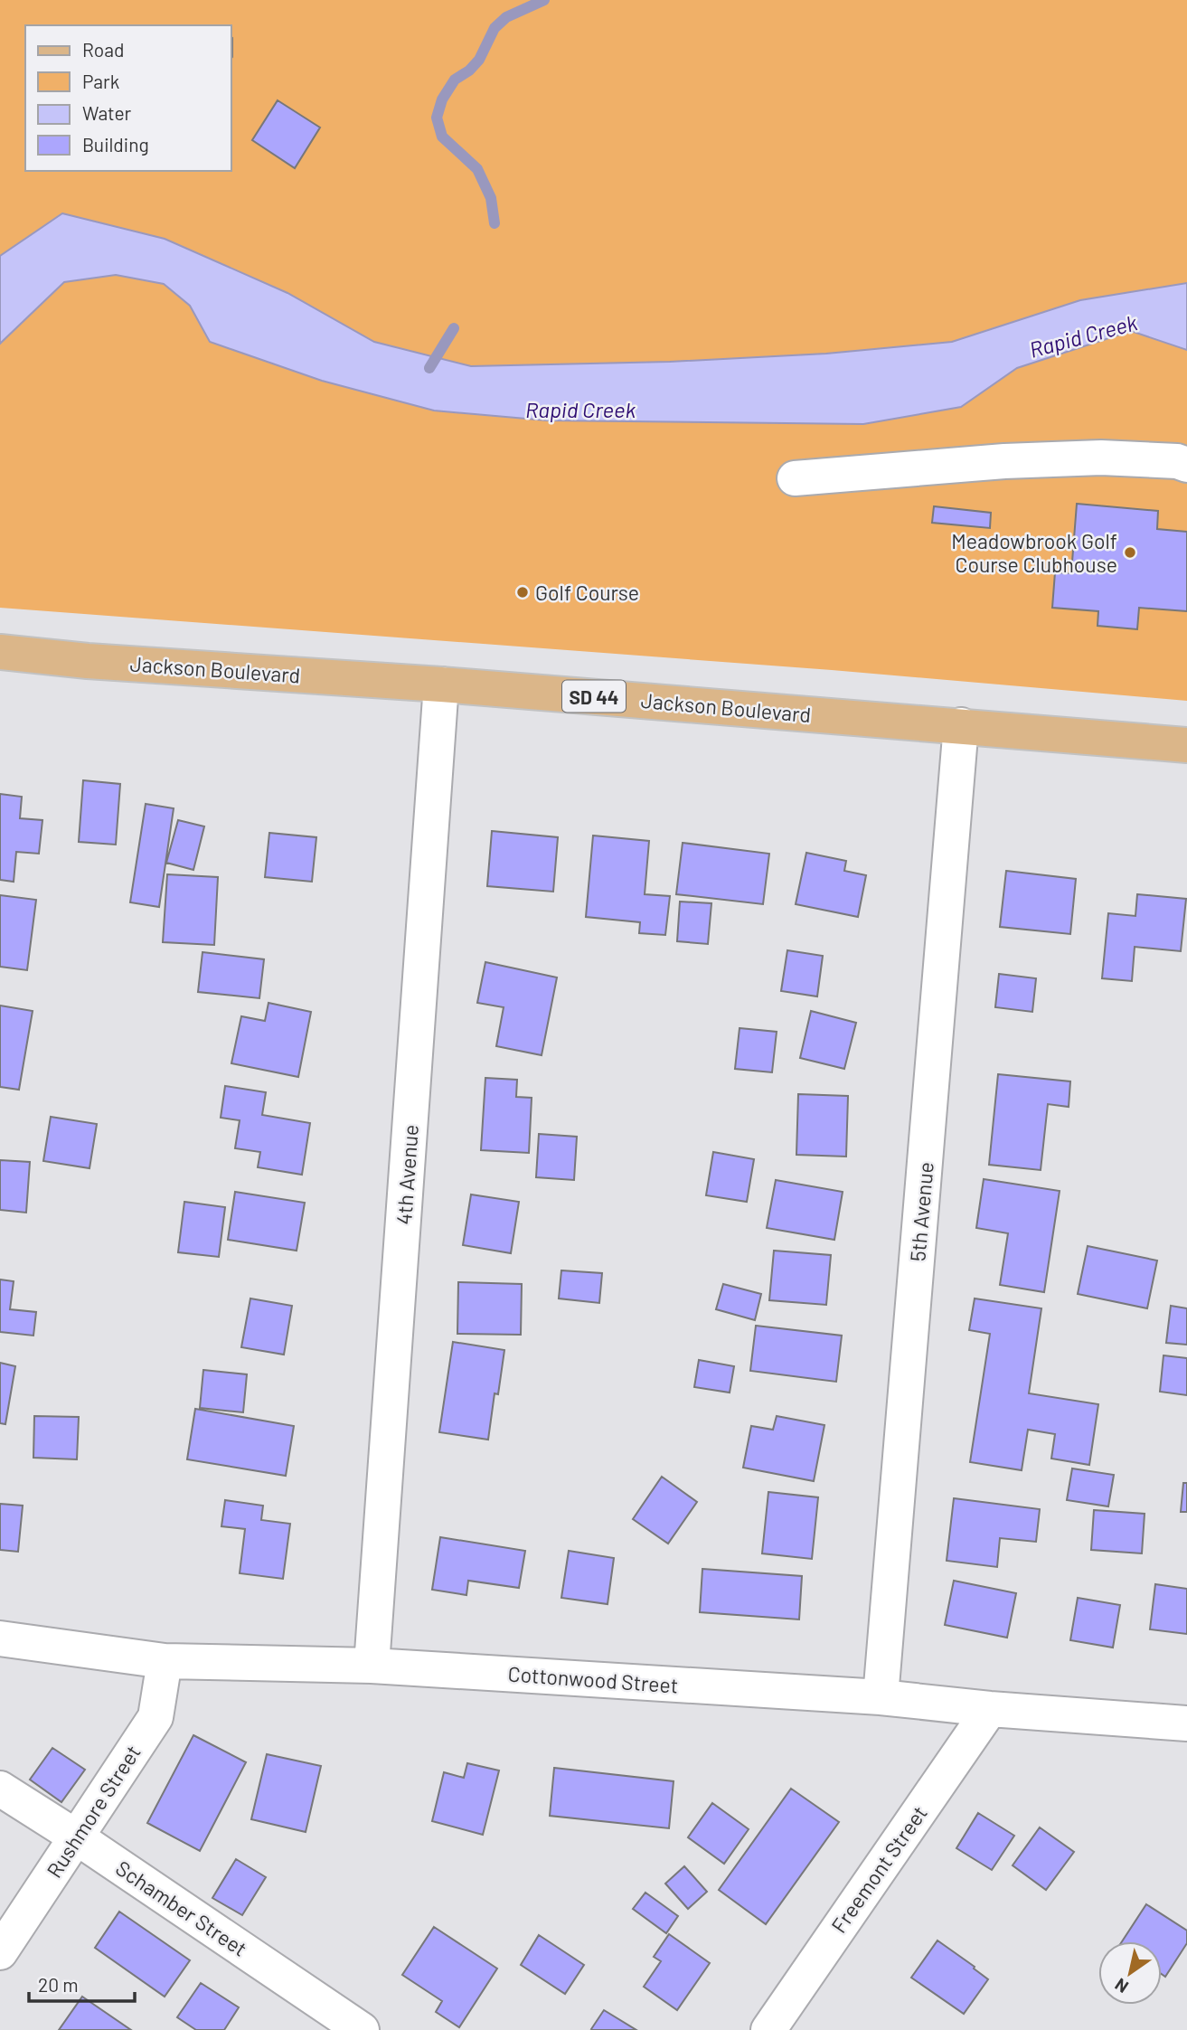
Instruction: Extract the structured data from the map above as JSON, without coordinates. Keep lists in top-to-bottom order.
{
  "streets": {
    "main road": ["Jackson Boulevard", "SD 44"],
    "street": [
      "4th Avenue",
      "5th Avenue",
      "Cottonwood Street",
      "Rushmore Street",
      "Freemont Street",
      "Schamber Street"
    ]
  },
  "crossings": [
    ["Jackson Boulevard", "4th Avenue"],
    ["Jackson Boulevard", "5th Avenue"],
    ["4th Avenue", "Cottonwood Street"],
    ["5th Avenue", "Cottonwood Street"],
    ["Cottonwood Street", "Rushmore Street"],
    ["Cottonwood Street", "Freemont Street"],
    ["Rushmore Street", "Schamber Street"]
  ],
  "water": ["Rapid Creek"],
  "places": ["Meadowbrook Golf Course Clubhouse", "Golf Course"],
  "legend": [
    "Road",
    "Park",
    "Water",
    "Building"
  ],
  "scale_bar": "20 m",
  "north": "bottom left"
}
